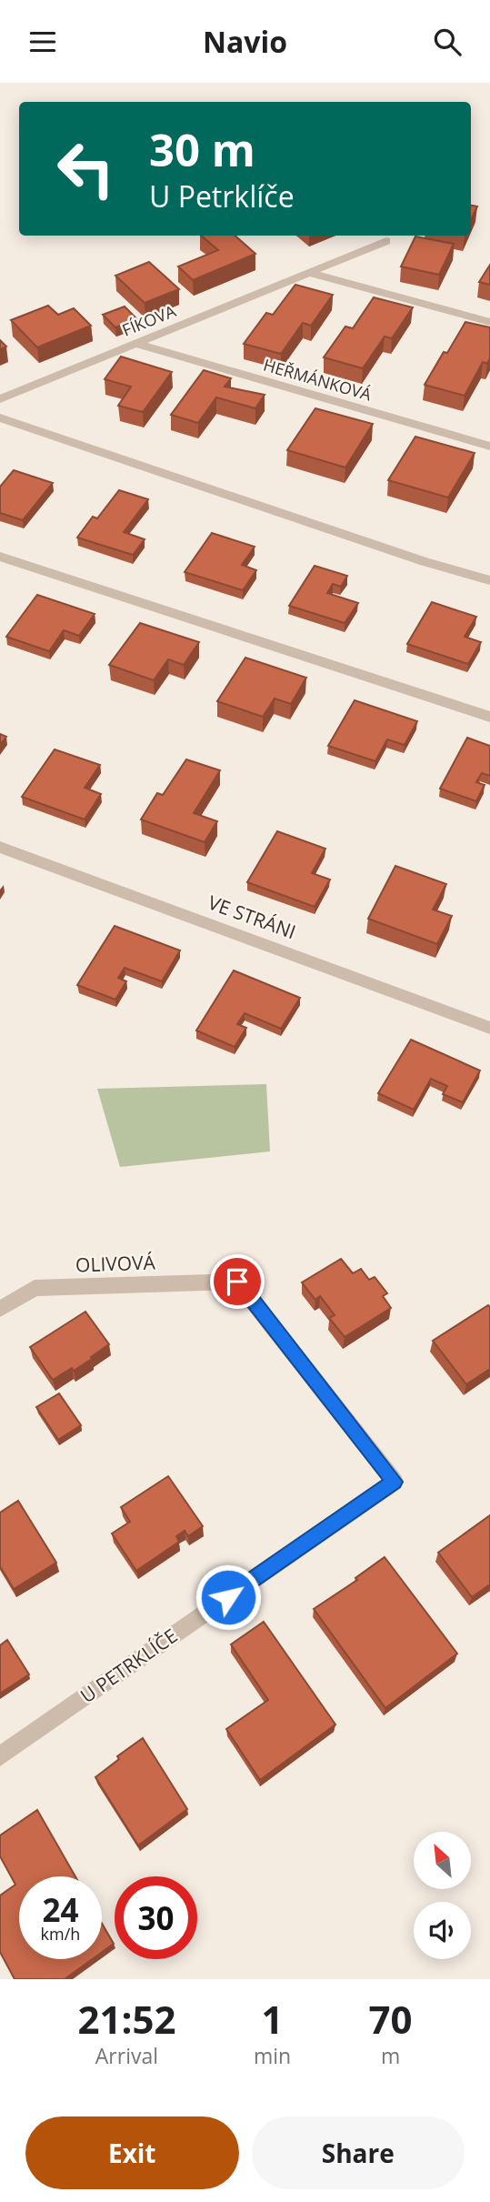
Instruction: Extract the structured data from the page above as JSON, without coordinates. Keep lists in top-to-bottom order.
{
  "streets": {
    "street": [
      "FÍKOVA",
      "HEŘMÁNKOVÁ",
      "VE STRÁNI",
      "OLIVOVÁ",
      "U PETRKLÍČE"
    ]
  },
  "crossings": [
    ["FÍKOVA", "HEŘMÁNKOVÁ"],
    ["OLIVOVÁ", "U PETRKLÍČE"]
  ],
  "north": "top left",
  "page": {
    "header": "Navio",
    "turn": ["30 m", "U Petrklíče"],
    "speed": "24 km/h",
    "limit": "30",
    "eta": [
      "21:52",
      "Arrival",
      "1",
      "min",
      "70",
      "m"
    ],
    "buttons": ["Exit", "Share"]
  }
}
